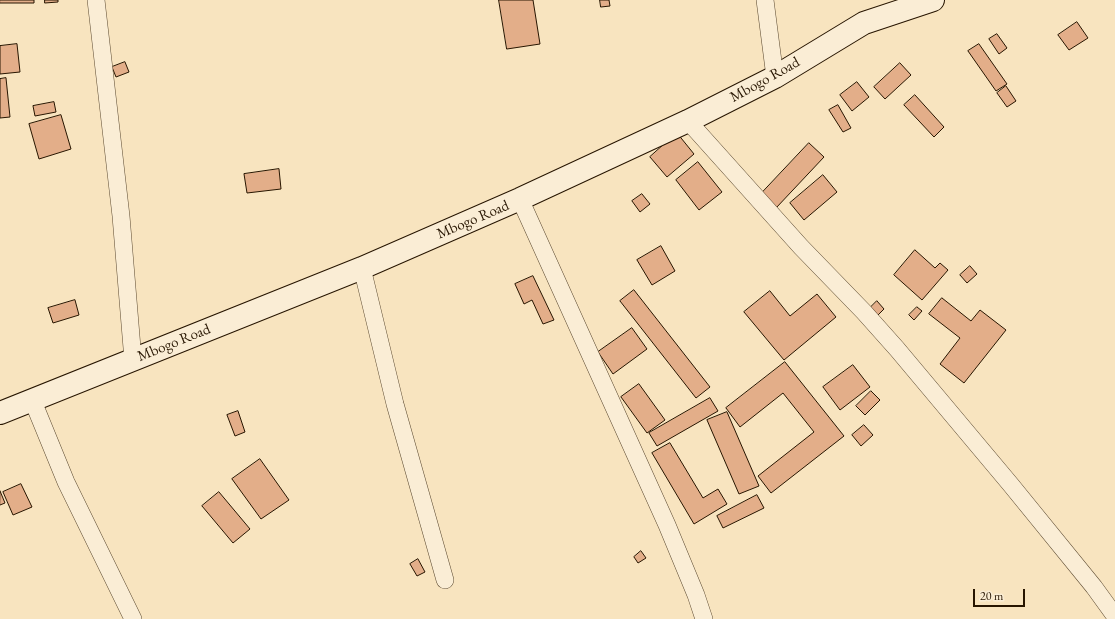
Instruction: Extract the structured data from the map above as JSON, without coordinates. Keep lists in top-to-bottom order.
{
  "streets": {
    "main road": ["Mbogo Road"]
  },
  "scale_bar": "20 m"
}
